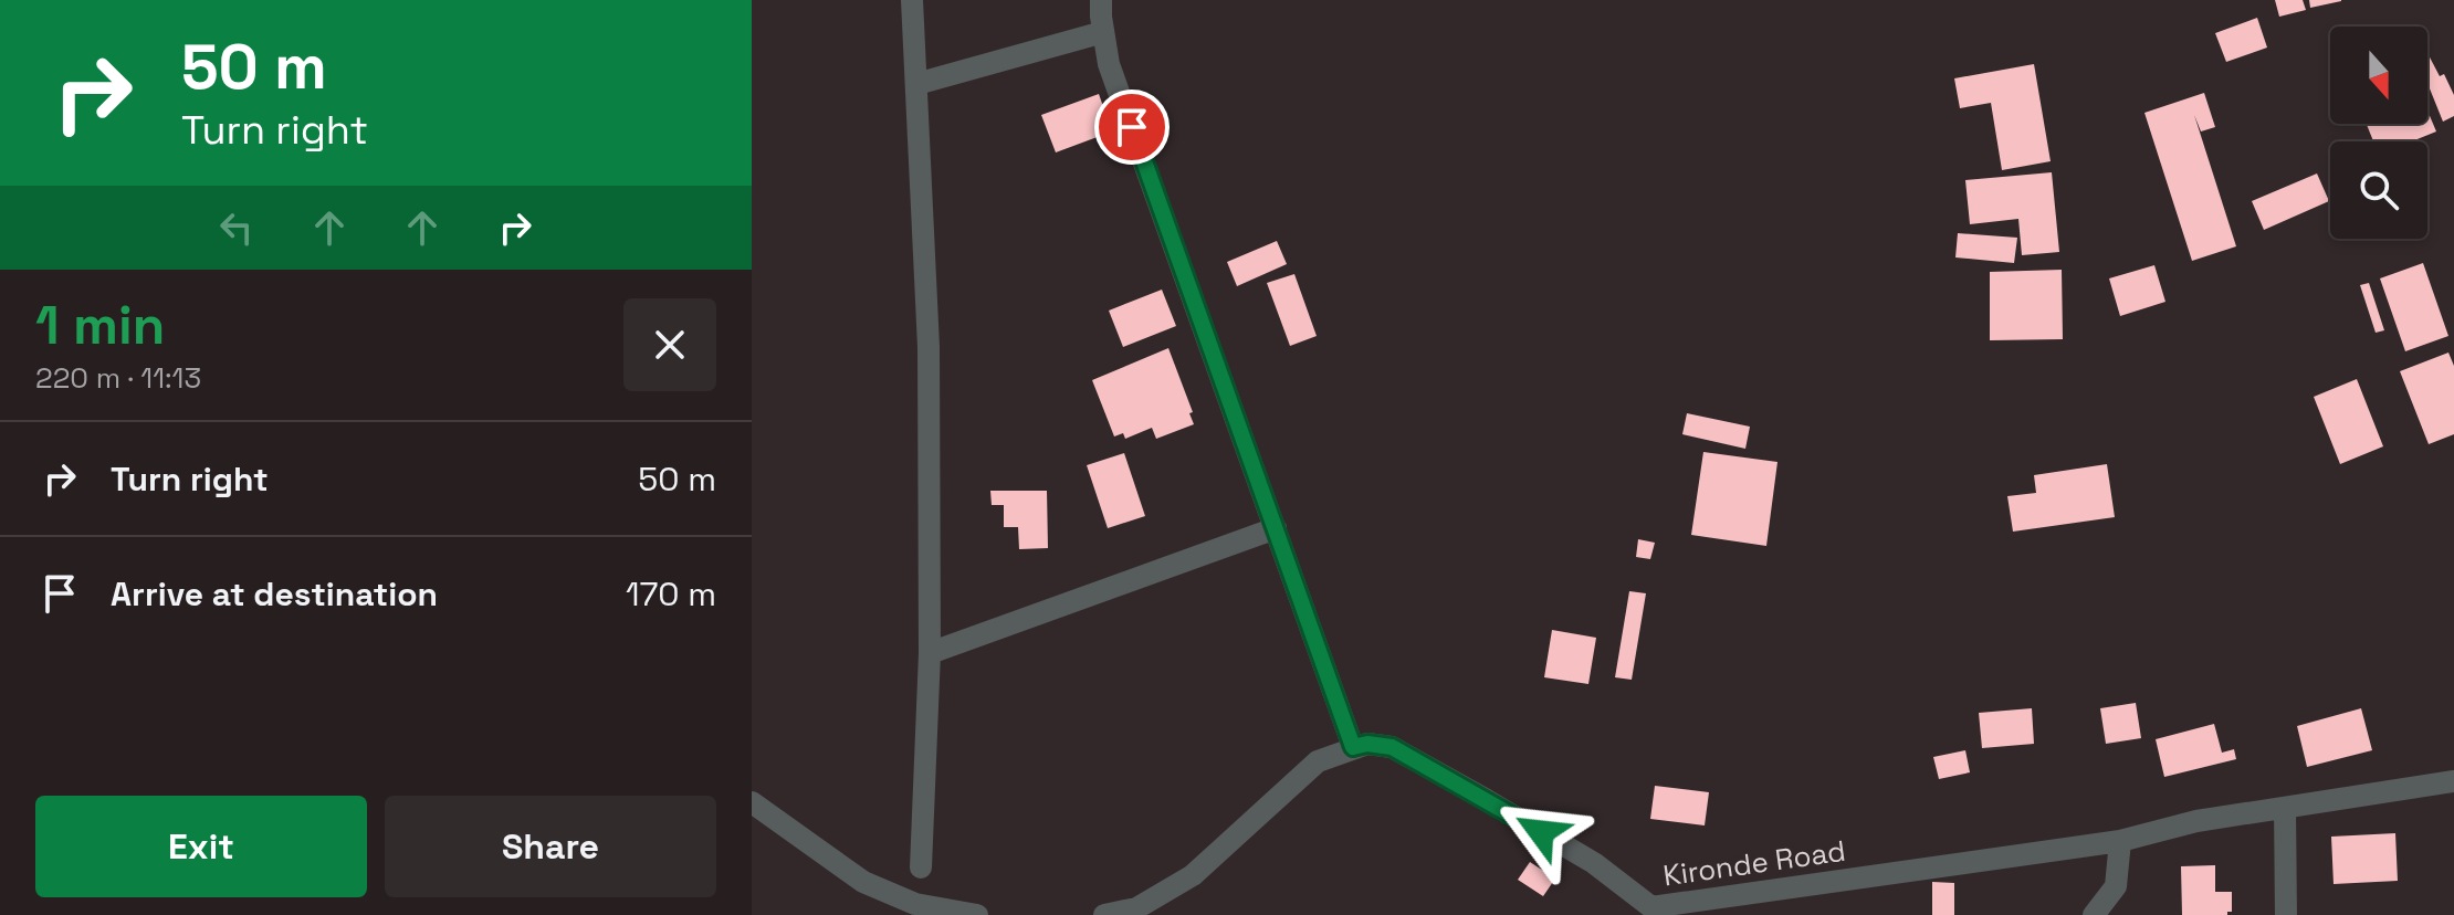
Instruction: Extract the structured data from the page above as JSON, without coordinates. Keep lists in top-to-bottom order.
{
  "streets": {
    "street": ["Kironde Road"]
  },
  "north": "bottom",
  "page": {
    "turn": ["50 m", "Turn right"],
    "heading": ["1 min", "220 m · 11:13"],
    "list": [
      {
        "name": "Turn right",
        "value": "50 m"
      },
      {
        "name": "Arrive at destination",
        "value": "170 m"
      }
    ],
    "buttons": ["Exit", "Share"]
  }
}
